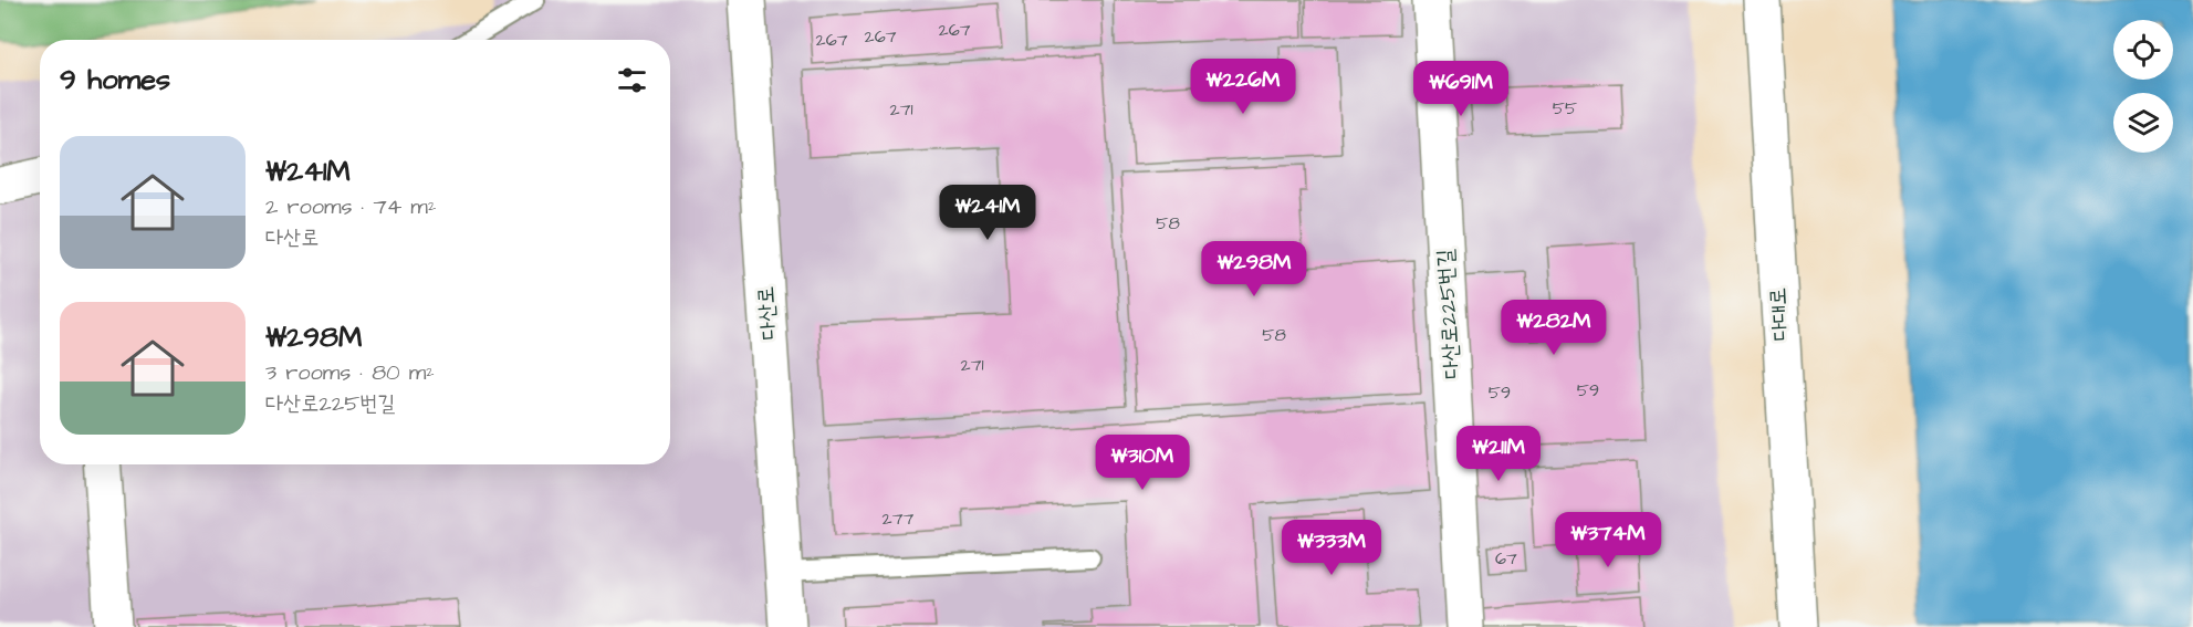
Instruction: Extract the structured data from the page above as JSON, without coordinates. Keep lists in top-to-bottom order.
{
  "streets": {
    "street": ["다산로", "다산로225번길", "다대로"]
  },
  "house_numbers": [
    "267",
    "267",
    "267",
    "55",
    "271",
    "58",
    "58",
    "271",
    "59",
    "59",
    "277",
    "67"
  ],
  "page": {
    "heading": "9 homes",
    "price": [
      "₩226M",
      "₩691M",
      "₩241M",
      "₩298M",
      "₩282M",
      "₩211M",
      "₩310M",
      "₩374M",
      "₩333M"
    ],
    "list": [
      {
        "name": "₩241M",
        "note": "2 rooms · 74 m² · 다산로"
      },
      {
        "name": "₩298M",
        "note": "3 rooms · 80 m² · 다산로225번길"
      }
    ]
  }
}
